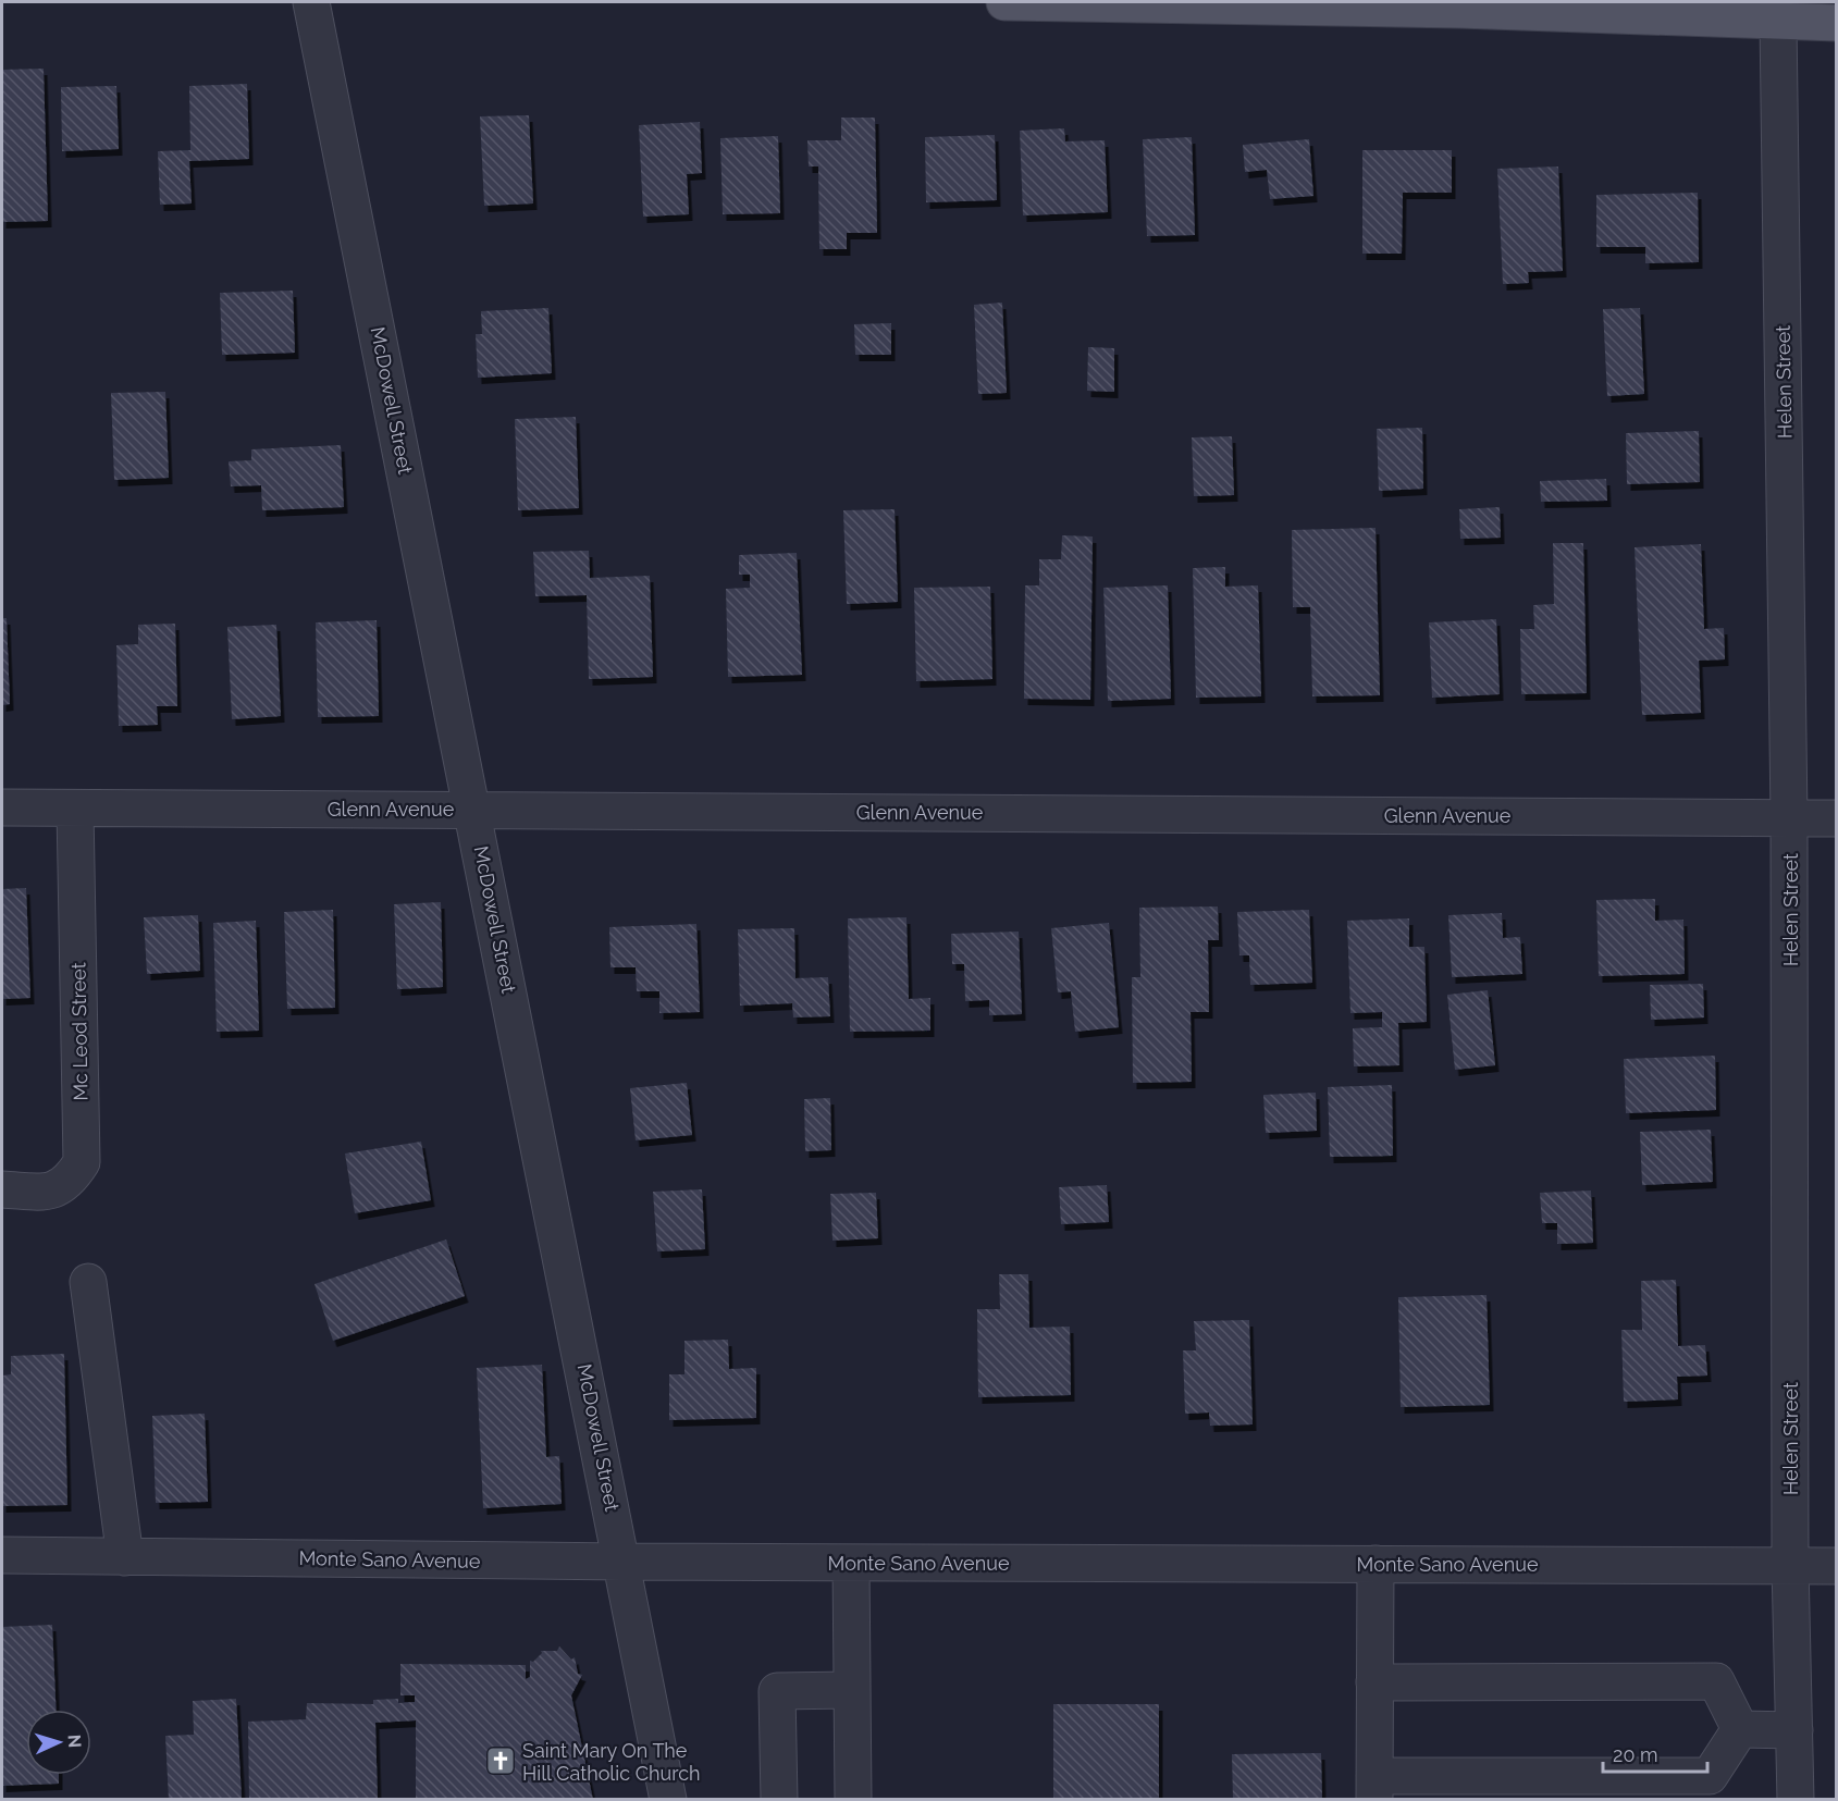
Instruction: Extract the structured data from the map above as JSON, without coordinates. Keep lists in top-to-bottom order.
{
  "streets": {
    "street": [
      "Helen Street",
      "McDowell Street",
      "Glenn Avenue",
      "Mc Leod Street",
      "Monte Sano Avenue"
    ]
  },
  "crossings": [
    ["Helen Street", "Glenn Avenue"],
    ["Helen Street", "Monte Sano Avenue"],
    ["McDowell Street", "Glenn Avenue"],
    ["McDowell Street", "Monte Sano Avenue"],
    ["Glenn Avenue", "Mc Leod Street"]
  ],
  "places": {
    "church": ["Saint Mary On The Hill Catholic Church"]
  },
  "scale_bar": "20 m",
  "north": "right"
}
